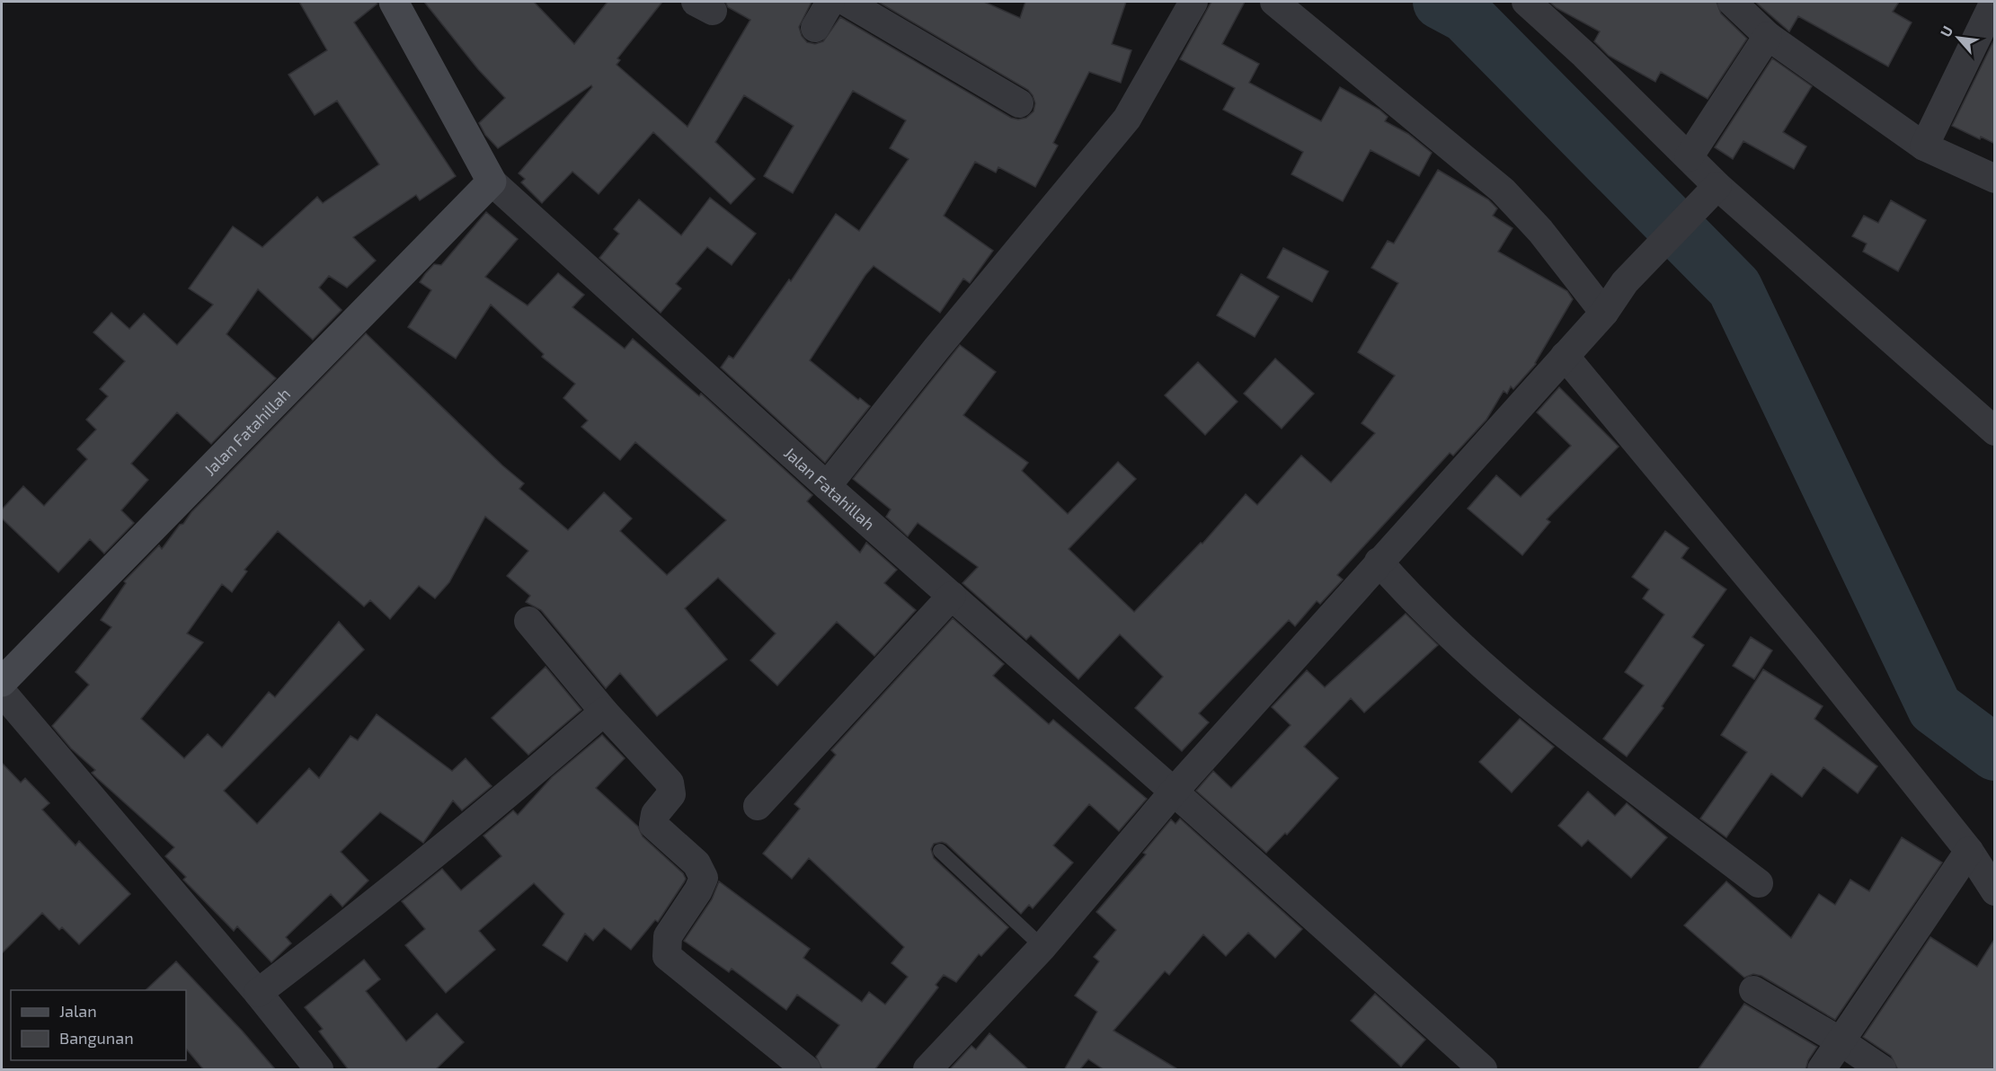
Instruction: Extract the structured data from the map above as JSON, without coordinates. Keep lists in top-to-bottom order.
{
  "streets": {
    "street": ["Jalan Fatahillah"]
  },
  "legend": ["Jalan", "Bangunan"],
  "north": "top left"
}
